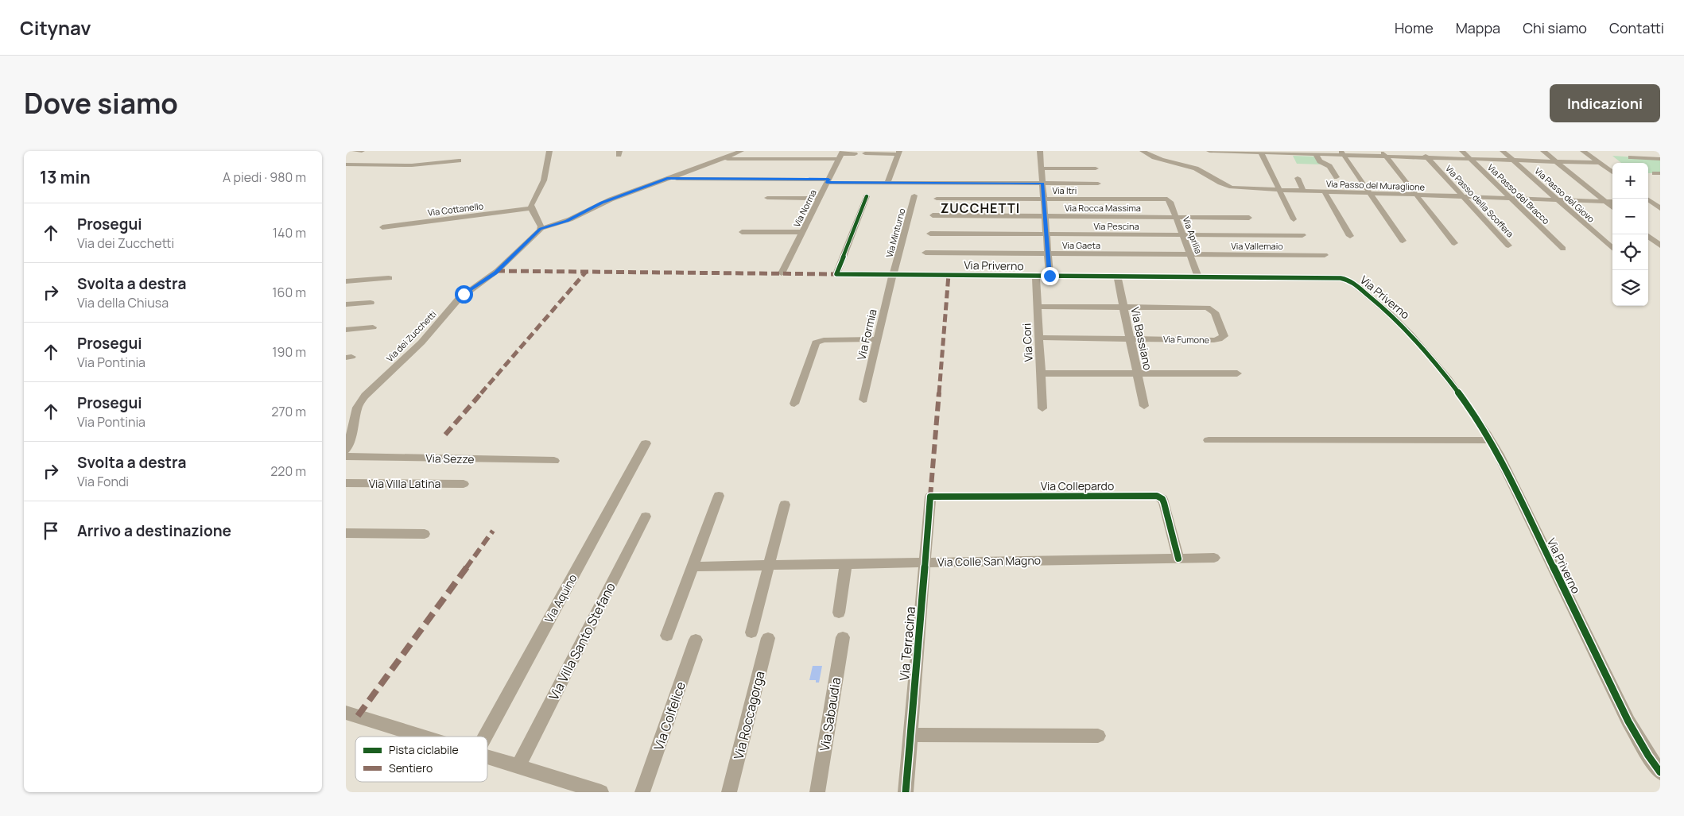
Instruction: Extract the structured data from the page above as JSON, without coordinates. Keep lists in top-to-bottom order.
{
  "streets": {
    "street": [
      "Via Passo del Muraglione",
      "Via Itri",
      "Via Passo del Bracco",
      "Via Passo del Giovo",
      "Via Passo della Scoffera",
      "Via Rocca Massima",
      "Via Norma",
      "Via Cottanello",
      "Via Pescina",
      "Via Minturno",
      "Via Aprilia",
      "Via Gaeta",
      "Via Vallemaio",
      "Via Priverno",
      "Via Formia",
      "Via dei Zucchetti",
      "Via Bassiano",
      "Via Fumone",
      "Via Cori",
      "Via Sezze",
      "Via Villa Latina",
      "Via Collepardo",
      "Via Colle San Magno",
      "Via Aquino",
      "Via Villa Santo Stefano",
      "Via Terracina",
      "Via Sabaudia",
      "Via Roccagorga",
      "Via Colfelice"
    ]
  },
  "crossings": [
    ["Via Passo del Muraglione", "Via Passo del Bracco"],
    ["Via Passo del Muraglione", "Via Passo del Giovo"],
    ["Via Passo del Muraglione", "Via Passo della Scoffera"],
    ["Via Itri", "Via Aprilia"],
    ["Via Rocca Massima", "Via Aprilia"],
    ["Via Pescina", "Via Aprilia"],
    ["Via Minturno", "Via Priverno"],
    ["Via Minturno", "Via Formia"],
    ["Via Aprilia", "Via Gaeta"],
    ["Via Aprilia", "Via Vallemaio"],
    ["Via Aprilia", "Via Priverno"],
    ["Via Gaeta", "Via Vallemaio"],
    ["Via Priverno", "Via Formia"],
    ["Via Priverno", "Via Bassiano"],
    ["Via Priverno", "Via Cori"],
    ["Via Bassiano", "Via Fumone"],
    ["Via Fumone", "Via Cori"],
    ["Via Collepardo", "Via Colle San Magno"],
    ["Via Collepardo", "Via Terracina"],
    ["Via Colle San Magno", "Via Terracina"]
  ],
  "districts": ["ZUCCHETTI"],
  "legend": ["Pista ciclabile", "Sentiero"],
  "page": {
    "header": "Citynav",
    "nav": [
      "Home",
      "Mappa",
      "Chi siamo",
      "Contatti"
    ],
    "title": "Dove siamo",
    "buttons": "Indicazioni",
    "heading": ["13 min", "A piedi · 980 m"],
    "map_buttons": ["+", "−"],
    "list": [
      ["Prosegui", "Via dei Zucchetti", "140 m"],
      ["Svolta a destra", "Via della Chiusa", "160 m"],
      ["Prosegui", "Via Pontinia", "190 m"],
      ["Prosegui", "Via Pontinia", "270 m"],
      ["Svolta a destra", "Via Fondi", "220 m"],
      "Arrivo a destinazione"
    ]
  }
}
